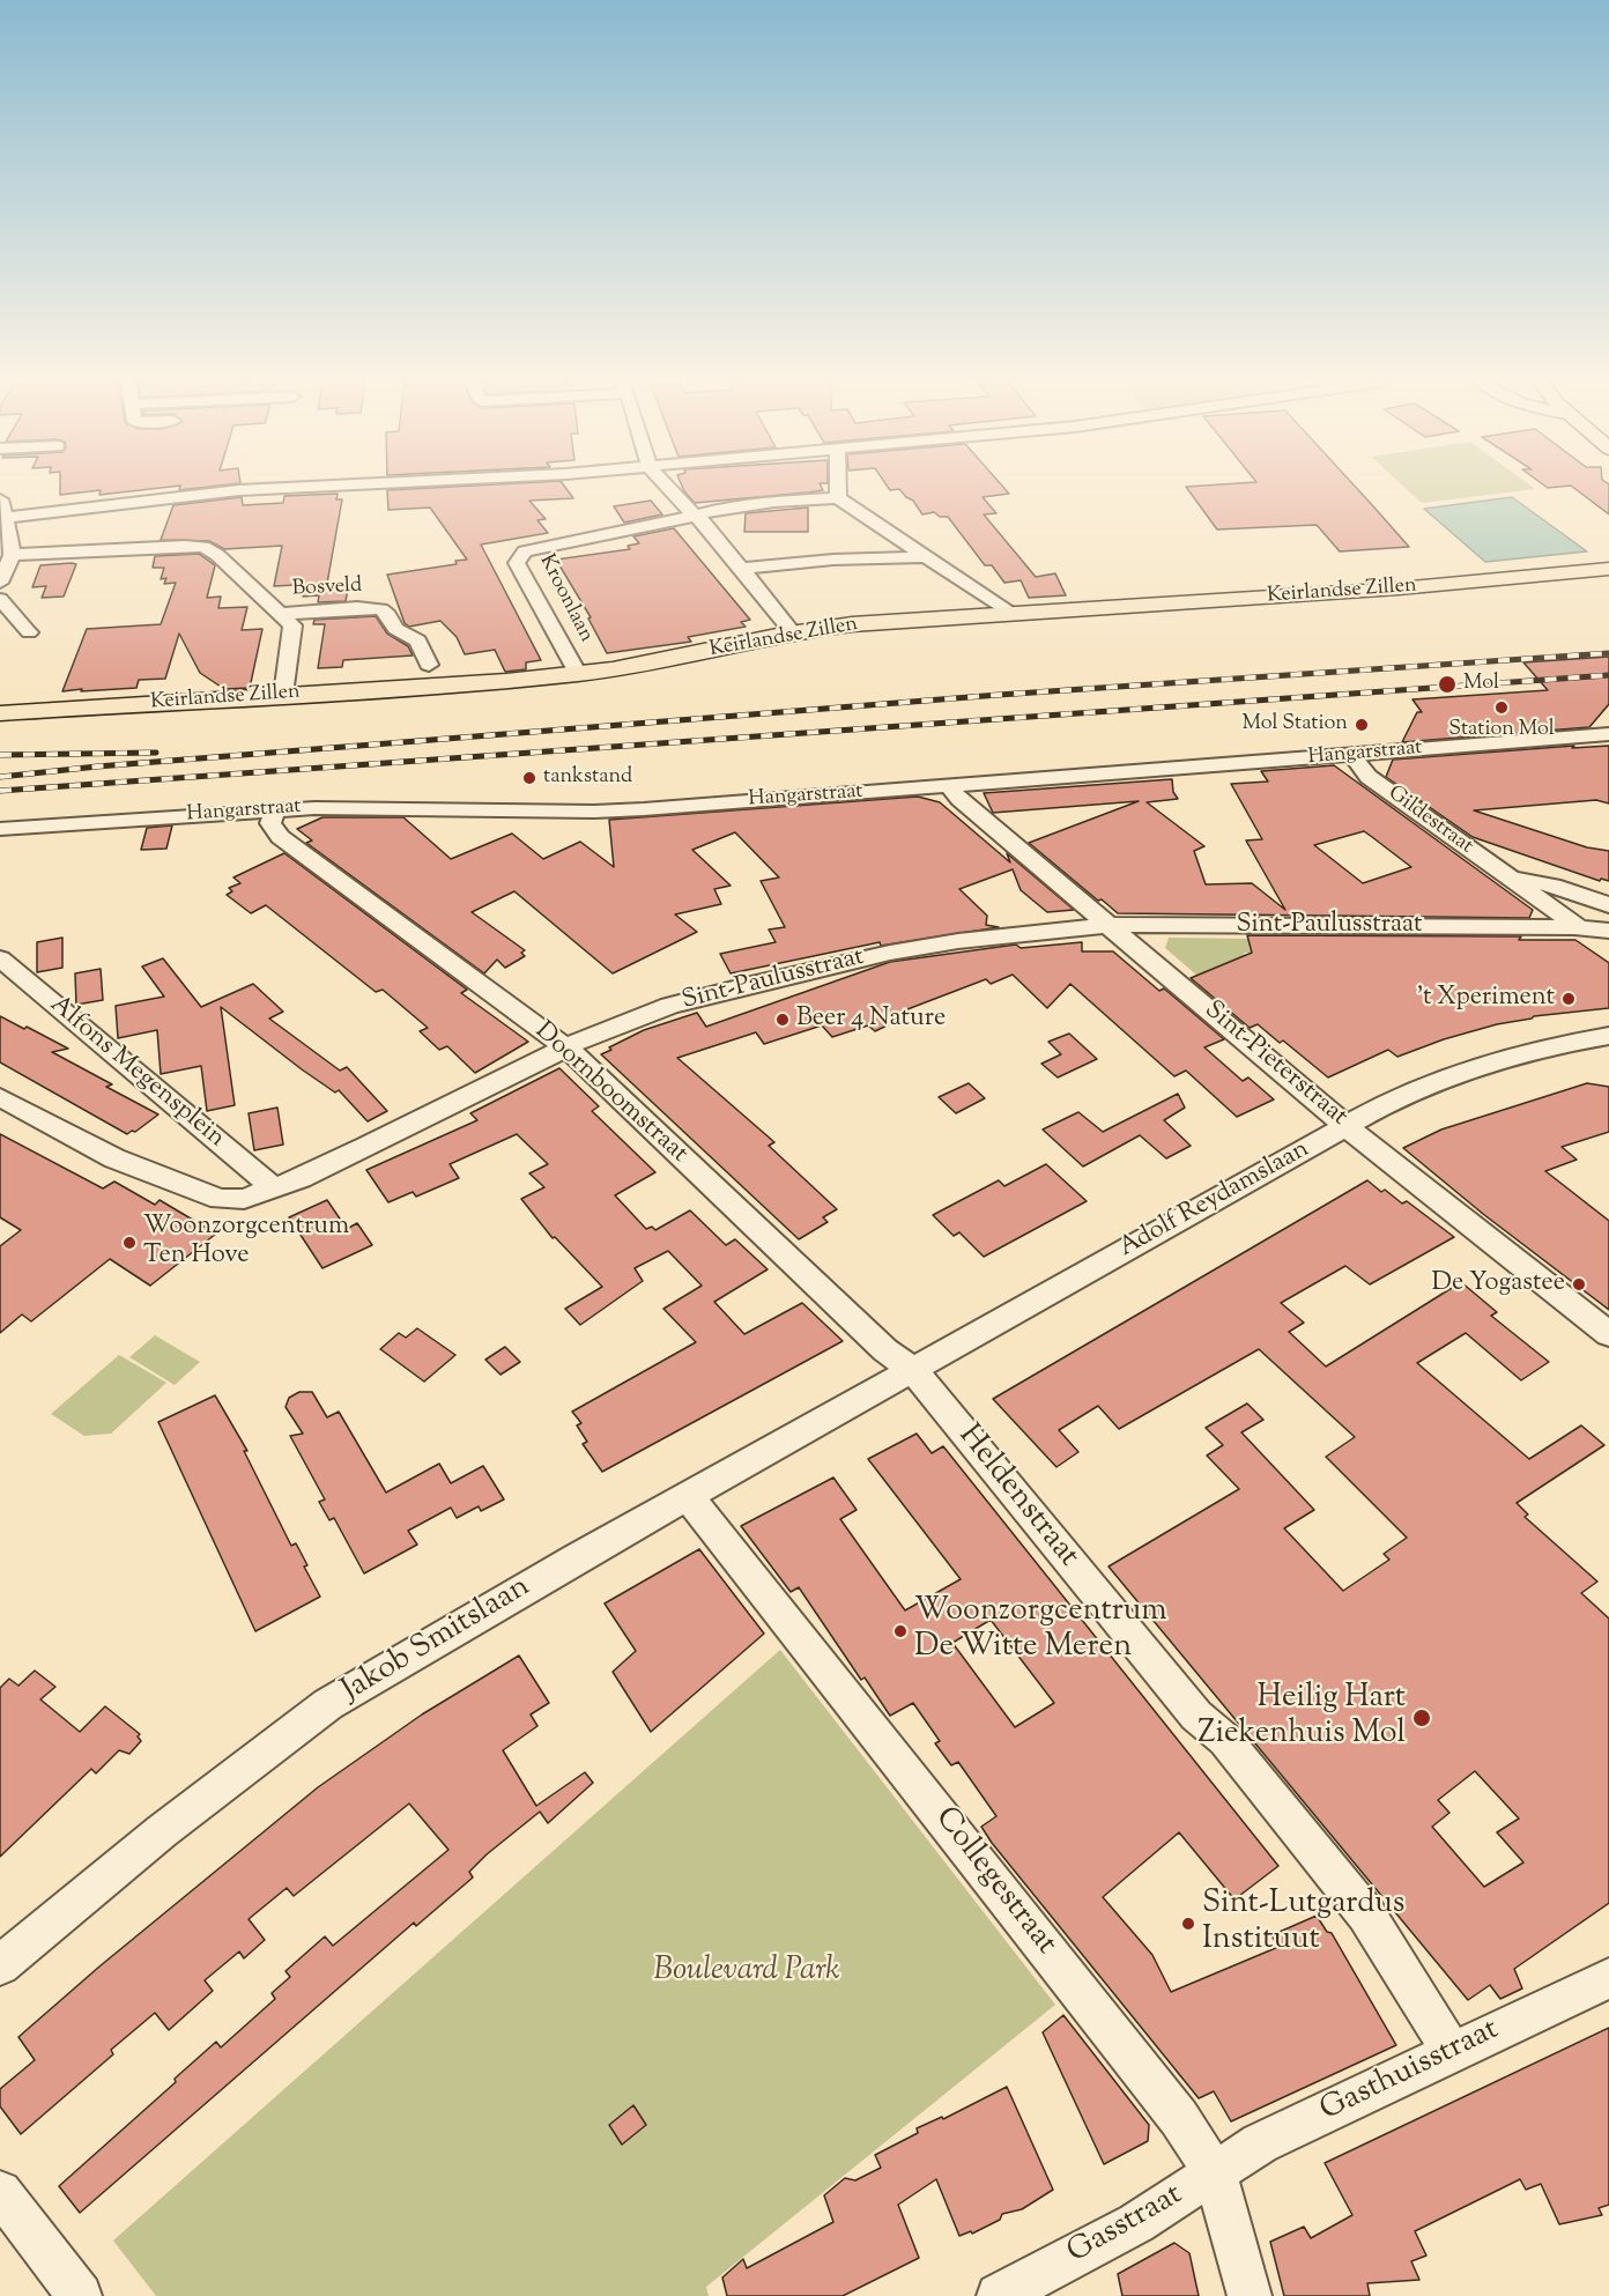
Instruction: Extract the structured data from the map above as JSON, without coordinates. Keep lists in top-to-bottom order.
{
  "streets": {
    "main road": ["Keirlandse Zillen"],
    "street": [
      "Bosveld",
      "Kroonlaan",
      "Hangarstraat",
      "Gildestraat",
      "Sint-Paulusstraat",
      "Sint-Pieterstraat",
      "Alfons Megensplein",
      "Doornboomstraat",
      "Adolf Reydamslaan",
      "Heldenstraat",
      "Jakob Smitslaan",
      "Collegestraat",
      "Gasthuisstraat",
      "Gasstraat"
    ]
  },
  "crossings": [
    ["Bosveld", "Keirlandse Zillen"],
    ["Keirlandse Zillen", "Kroonlaan"],
    ["Hangarstraat", "Gildestraat"],
    ["Hangarstraat", "Sint-Pieterstraat"],
    ["Hangarstraat", "Doornboomstraat"],
    ["Gildestraat", "Sint-Paulusstraat"],
    ["Sint-Paulusstraat", "Sint-Pieterstraat"],
    ["Sint-Paulusstraat", "Alfons Megensplein"],
    ["Sint-Paulusstraat", "Doornboomstraat"],
    ["Sint-Pieterstraat", "Adolf Reydamslaan"],
    ["Doornboomstraat", "Adolf Reydamslaan"],
    ["Doornboomstraat", "Heldenstraat"],
    ["Doornboomstraat", "Jakob Smitslaan"],
    ["Adolf Reydamslaan", "Heldenstraat"],
    ["Adolf Reydamslaan", "Jakob Smitslaan"],
    ["Heldenstraat", "Jakob Smitslaan"],
    ["Heldenstraat", "Gasthuisstraat"],
    ["Jakob Smitslaan", "Collegestraat"],
    ["Collegestraat", "Gasthuisstraat"],
    ["Collegestraat", "Gasstraat"],
    ["Gasthuisstraat", "Gasstraat"]
  ],
  "parks": ["Boulevard Park"],
  "places": [
    "Mol",
    "Station Mol",
    "Mol Station",
    "tankstand",
    "'t Xperiment",
    "Beer 4 Nature",
    "Woonzorgcentrum Ten Hove",
    "De Yogastee",
    "Woonzorgcentrum De Witte Meren",
    "Heilig Hart Ziekenhuis Mol",
    "Sint-Lutgardus Instituut"
  ]
}
